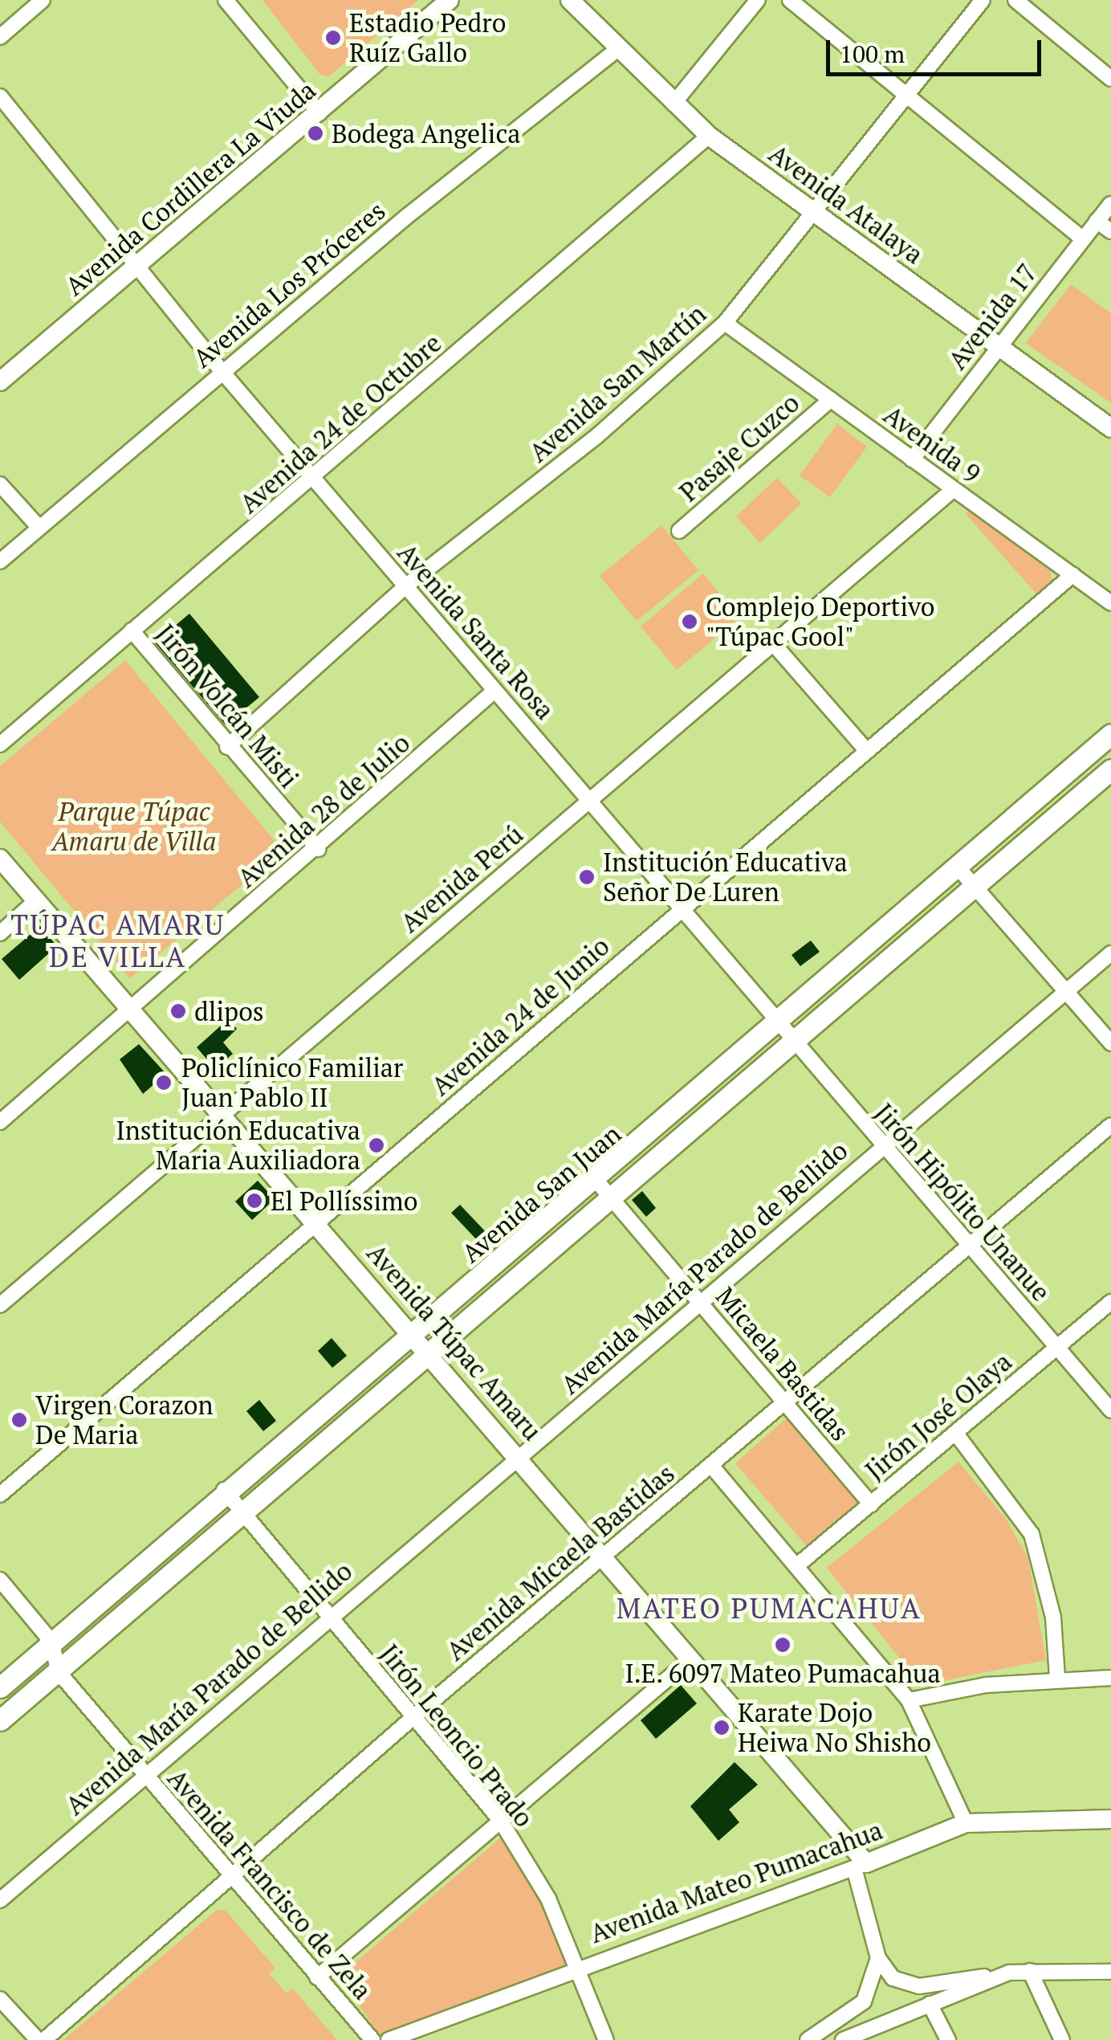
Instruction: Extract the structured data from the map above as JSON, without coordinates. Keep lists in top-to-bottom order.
{
  "streets": {
    "main road": ["Avenida San Juan"],
    "street": [
      "Avenida Cordillera La Viuda",
      "Avenida Atalaya",
      "Avenida Los Próceres",
      "Avenida 17",
      "Avenida San Martín",
      "Avenida 24 de Octubre",
      "Avenida 9",
      "Pasaje Cuzco",
      "Avenida Santa Rosa",
      "Jirón Volcán Misti",
      "Avenida 28 de Julio",
      "Avenida Perú",
      "Avenida 24 de Junio",
      "Jirón Hipólito Unanue",
      "Avenida María Parado de Bellido",
      "Avenida Túpac Amaru",
      "Micaela Bastidas",
      "Jirón José Olaya",
      "Avenida Micaela Bastidas",
      "Jirón Leoncio Prado",
      "Avenida Mateo Pumacahua",
      "Avenida Francisco de Zela"
    ]
  },
  "crossings": [
    ["Avenida Cordillera La Viuda", "Avenida Santa Rosa"],
    ["Avenida Atalaya", "Avenida Los Próceres"],
    ["Avenida Atalaya", "Avenida 17"],
    ["Avenida Atalaya", "Avenida San Martín"],
    ["Avenida Atalaya", "Avenida 24 de Octubre"],
    ["Avenida Los Próceres", "Avenida Santa Rosa"],
    ["Avenida 17", "Avenida 9"],
    ["Avenida San Martín", "Avenida 9"],
    ["Avenida San Martín", "Avenida Santa Rosa"],
    ["Avenida San Martín", "Jirón Volcán Misti"],
    ["Avenida 24 de Octubre", "Avenida Santa Rosa"],
    ["Avenida 24 de Octubre", "Jirón Volcán Misti"],
    ["Avenida 9", "Pasaje Cuzco"],
    ["Avenida 9", "Avenida Perú"],
    ["Avenida 9", "Avenida 24 de Junio"],
    ["Avenida Santa Rosa", "Avenida 28 de Julio"],
    ["Avenida Santa Rosa", "Avenida Perú"],
    ["Avenida Santa Rosa", "Avenida 24 de Junio"],
    ["Avenida Santa Rosa", "Avenida San Juan"],
    ["Avenida Santa Rosa", "Jirón Hipólito Unanue"],
    ["Jirón Volcán Misti", "Avenida 28 de Julio"],
    ["Avenida 28 de Julio", "Avenida Túpac Amaru"],
    ["Avenida Perú", "Avenida Túpac Amaru"],
    ["Avenida 24 de Junio", "Avenida Túpac Amaru"],
    ["Avenida San Juan", "Jirón Hipólito Unanue"],
    ["Avenida San Juan", "Avenida Túpac Amaru"],
    ["Avenida San Juan", "Micaela Bastidas"],
    ["Avenida San Juan", "Jirón Leoncio Prado"],
    ["Avenida San Juan", "Avenida Francisco de Zela"],
    ["Jirón Hipólito Unanue", "Avenida María Parado de Bellido"],
    ["Jirón Hipólito Unanue", "Jirón José Olaya"],
    ["Jirón Hipólito Unanue", "Avenida Micaela Bastidas"],
    ["Avenida María Parado de Bellido", "Avenida Túpac Amaru"],
    ["Avenida María Parado de Bellido", "Micaela Bastidas"],
    ["Avenida María Parado de Bellido", "Jirón Leoncio Prado"],
    ["Avenida María Parado de Bellido", "Avenida Francisco de Zela"],
    ["Avenida Túpac Amaru", "Avenida Micaela Bastidas"],
    ["Avenida Túpac Amaru", "Avenida Mateo Pumacahua"],
    ["Micaela Bastidas", "Jirón José Olaya"],
    ["Micaela Bastidas", "Avenida Micaela Bastidas"],
    ["Avenida Micaela Bastidas", "Jirón Leoncio Prado"],
    ["Avenida Micaela Bastidas", "Avenida Francisco de Zela"],
    ["Jirón Leoncio Prado", "Avenida Mateo Pumacahua"]
  ],
  "districts": ["TÚPAC AMARU DE VILLA", "MATEO PUMACAHUA"],
  "parks": ["Parque Túpac Amaru de Villa"],
  "places": [
    "Estadio Pedro Ruíz Gallo",
    "Bodega Angelica",
    "Complejo Deportivo \"Túpac Gool\"",
    "Institución Educativa Señor De Luren",
    "dlipos",
    "Policlínico Familiar Juan Pablo II",
    "Institución Educativa Maria Auxiliadora",
    "El Pollíssimo",
    "Virgen Corazon De Maria",
    "I.E. 6097 Mateo Pumacahua",
    "Karate Dojo Heiwa No Shisho"
  ],
  "scale_bar": "100 m"
}
